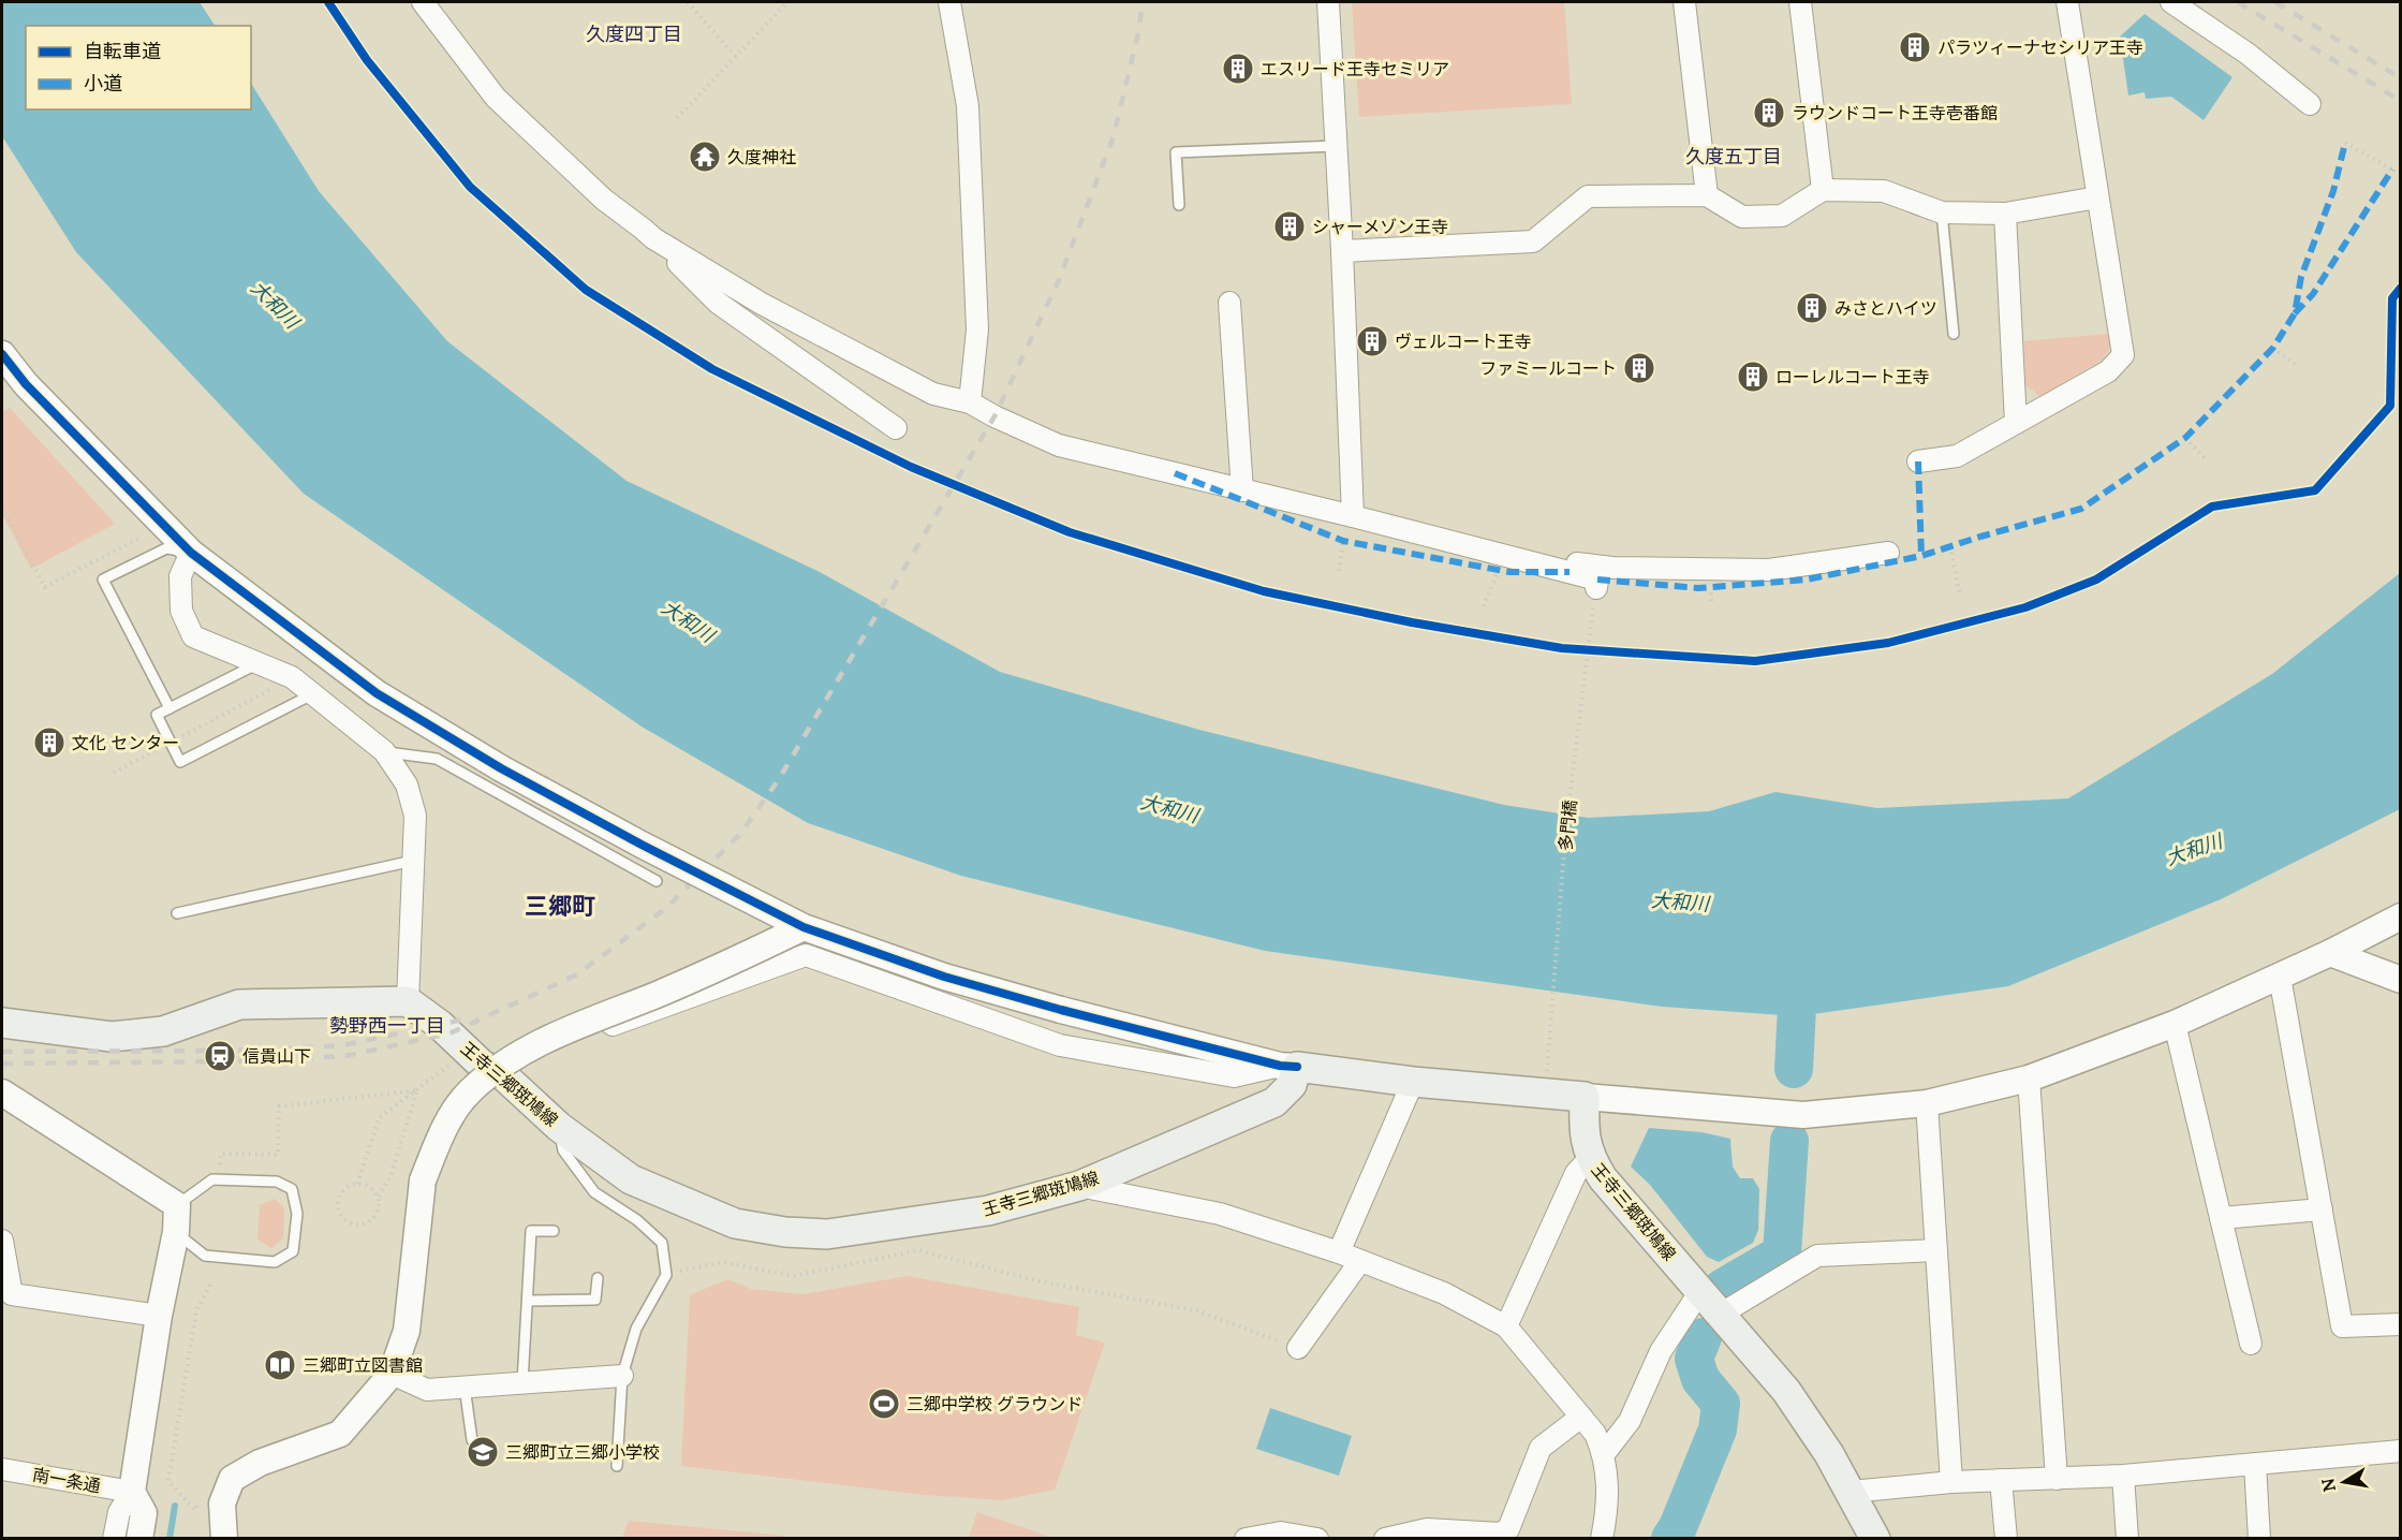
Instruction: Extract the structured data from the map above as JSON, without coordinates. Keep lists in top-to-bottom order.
{
  "streets": {
    "main road": ["王寺三郷斑鳩線"],
    "street": ["南一条通"],
    "path": ["多門橋"]
  },
  "districts": [
    "久度四丁目",
    "久度五丁目",
    "三郷町",
    "勢野西一丁目"
  ],
  "water": ["大和川"],
  "places": {
    "building": [
      "パラツィーナセシリア王寺",
      "エスリード王寺セミリア",
      "ラウンドコート王寺壱番館",
      "シャーメゾン王寺",
      "みさとハイツ",
      "ヴェルコート王寺",
      "ファミールコート",
      "ローレルコート王寺",
      "文化 センター"
    ],
    "temple": ["久度神社"],
    "station": ["信貴山下"],
    "library": ["三郷町立図書館"],
    "sports": ["三郷中学校 グラウンド"],
    "school or university": ["三郷町立三郷小学校"]
  },
  "legend": ["自転車道", "小道"],
  "north": "left"
}
